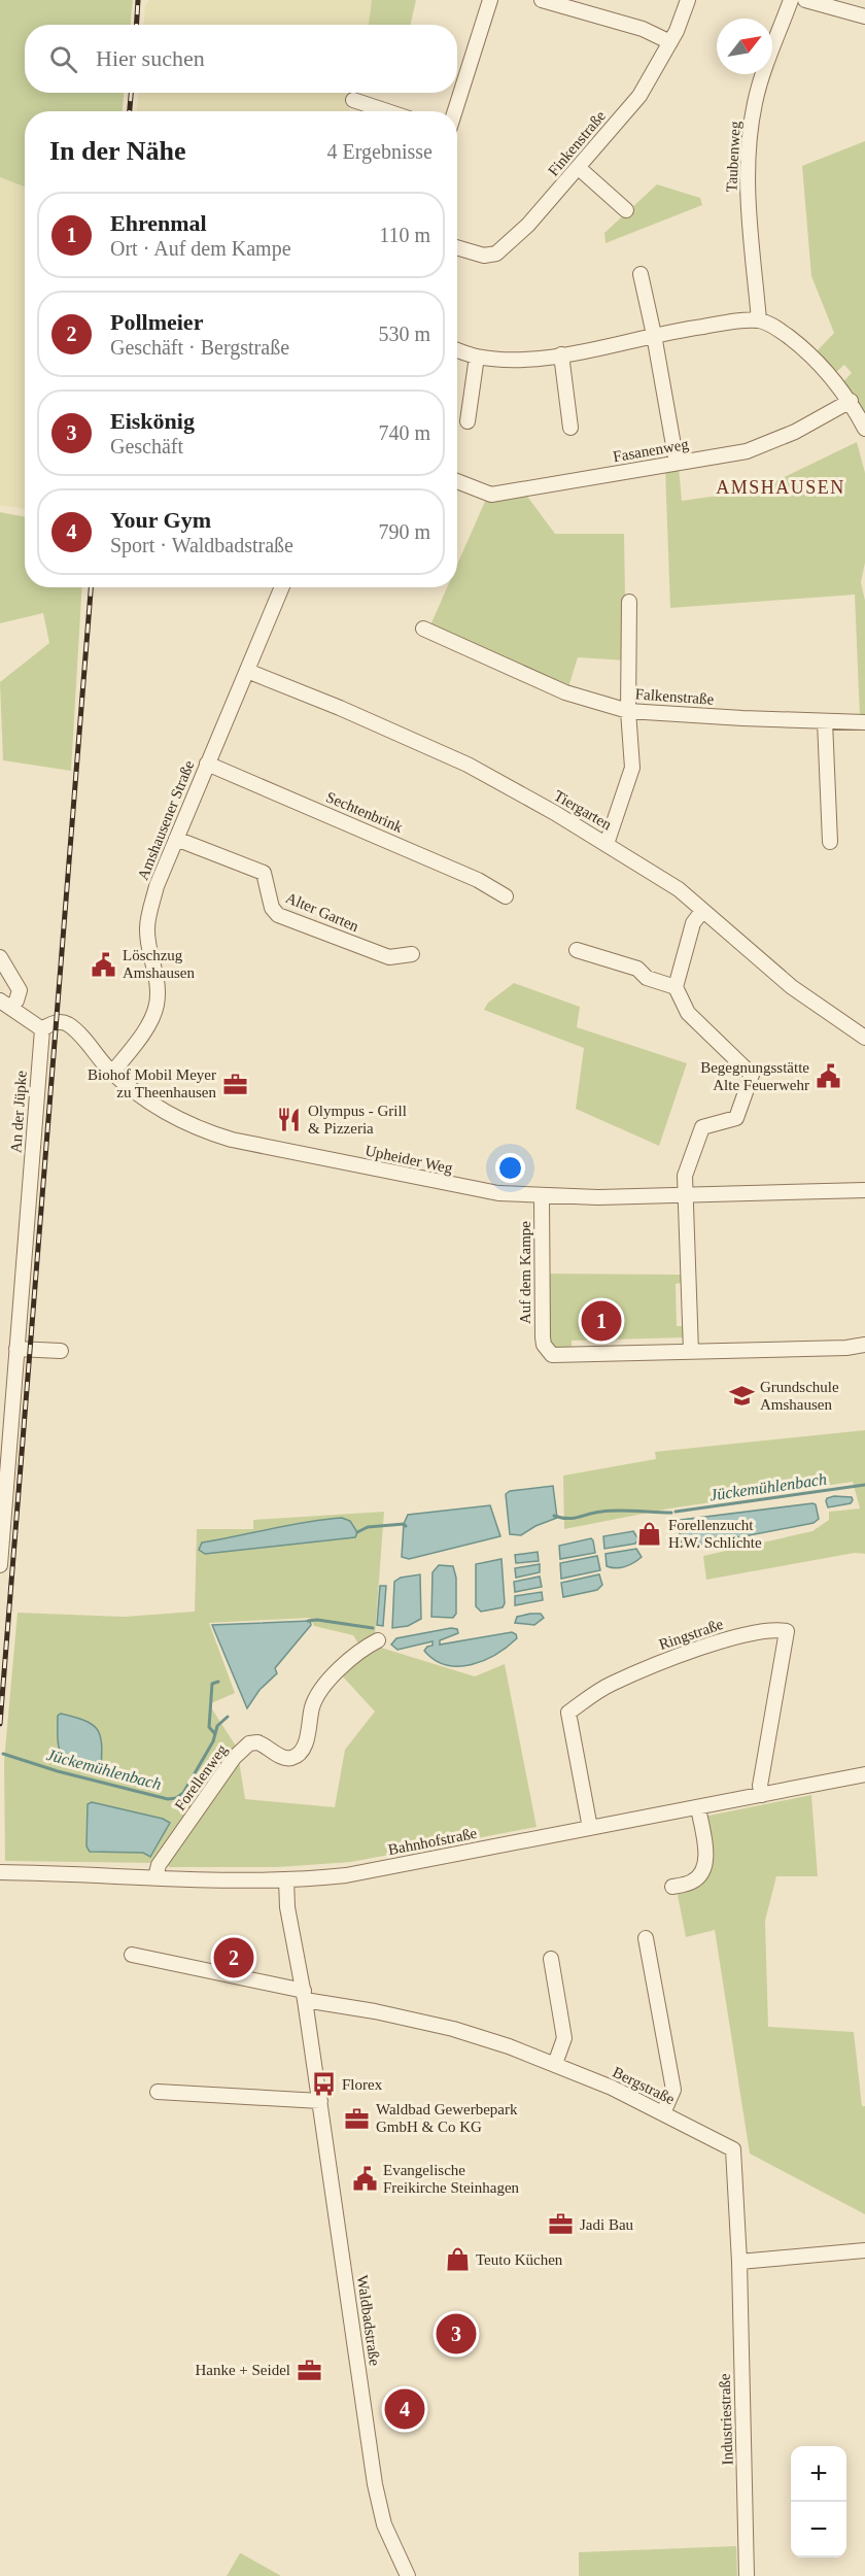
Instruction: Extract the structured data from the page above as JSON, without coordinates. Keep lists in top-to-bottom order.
{
  "streets": {
    "street": [
      "Finkenstraße",
      "Taubenweg",
      "Fasanenweg",
      "Falkenstraße",
      "Tiergarten",
      "Sechtenbrink",
      "Amshausener Straße",
      "Alter Garten",
      "An der Jüpke",
      "Upheider Weg",
      "Auf dem Kampe",
      "Ringstraße",
      "Forellenweg",
      "Bahnhofstraße",
      "Bergstraße",
      "Waldbadstraße",
      "Industriestraße"
    ]
  },
  "crossings": [
    ["Tiergarten", "Amshausener Straße"],
    ["Sechtenbrink", "Amshausener Straße"],
    ["Amshausener Straße", "Alter Garten"],
    ["Amshausener Straße", "Upheider Weg"],
    ["An der Jüpke", "Upheider Weg"],
    ["Upheider Weg", "Auf dem Kampe"],
    ["Ringstraße", "Bahnhofstraße"],
    ["Forellenweg", "Bahnhofstraße"],
    ["Bahnhofstraße", "Waldbadstraße"],
    ["Bergstraße", "Waldbadstraße"],
    ["Bergstraße", "Industriestraße"]
  ],
  "districts": ["AMSHAUSEN"],
  "water": ["Jückemühlenbach"],
  "places": {
    "public building": ["Löschzug Amshausen", "Begegnungsstätte Alte Feuerwehr", "Evangelische Freikirche Steinhagen"],
    "office": [
      "Biohof Mobil Meyer zu Theenhausen",
      "Waldbad Gewerbepark GmbH & Co KG",
      "Jadi Bau",
      "Hanke + Seidel"
    ],
    "restaurant": ["Olympus - Grill & Pizzeria"],
    "school or university": ["Grundschule Amshausen"],
    "shop": ["Forellenzucht H.W. Schlichte", "Teuto Küchen"],
    "bus stop": ["Florex"]
  },
  "north": "top right",
  "page": {
    "search": "Hier suchen",
    "heading": ["In der Nähe", "4 Ergebnisse"],
    "list": [
      {
        "mark": "1",
        "name": "Ehrenmal",
        "note": "Ort · Auf dem Kampe",
        "value": "110 m"
      },
      {
        "mark": "2",
        "name": "Pollmeier",
        "note": "Geschäft · Bergstraße",
        "value": "530 m"
      },
      {
        "mark": "3",
        "name": "Eiskönig",
        "note": "Geschäft",
        "value": "740 m"
      },
      {
        "mark": "4",
        "name": "Your Gym",
        "note": "Sport · Waldbadstraße",
        "value": "790 m"
      }
    ],
    "pins": [
      "1",
      "2",
      "3",
      "4"
    ],
    "map_buttons": ["+", "−"]
  }
}
